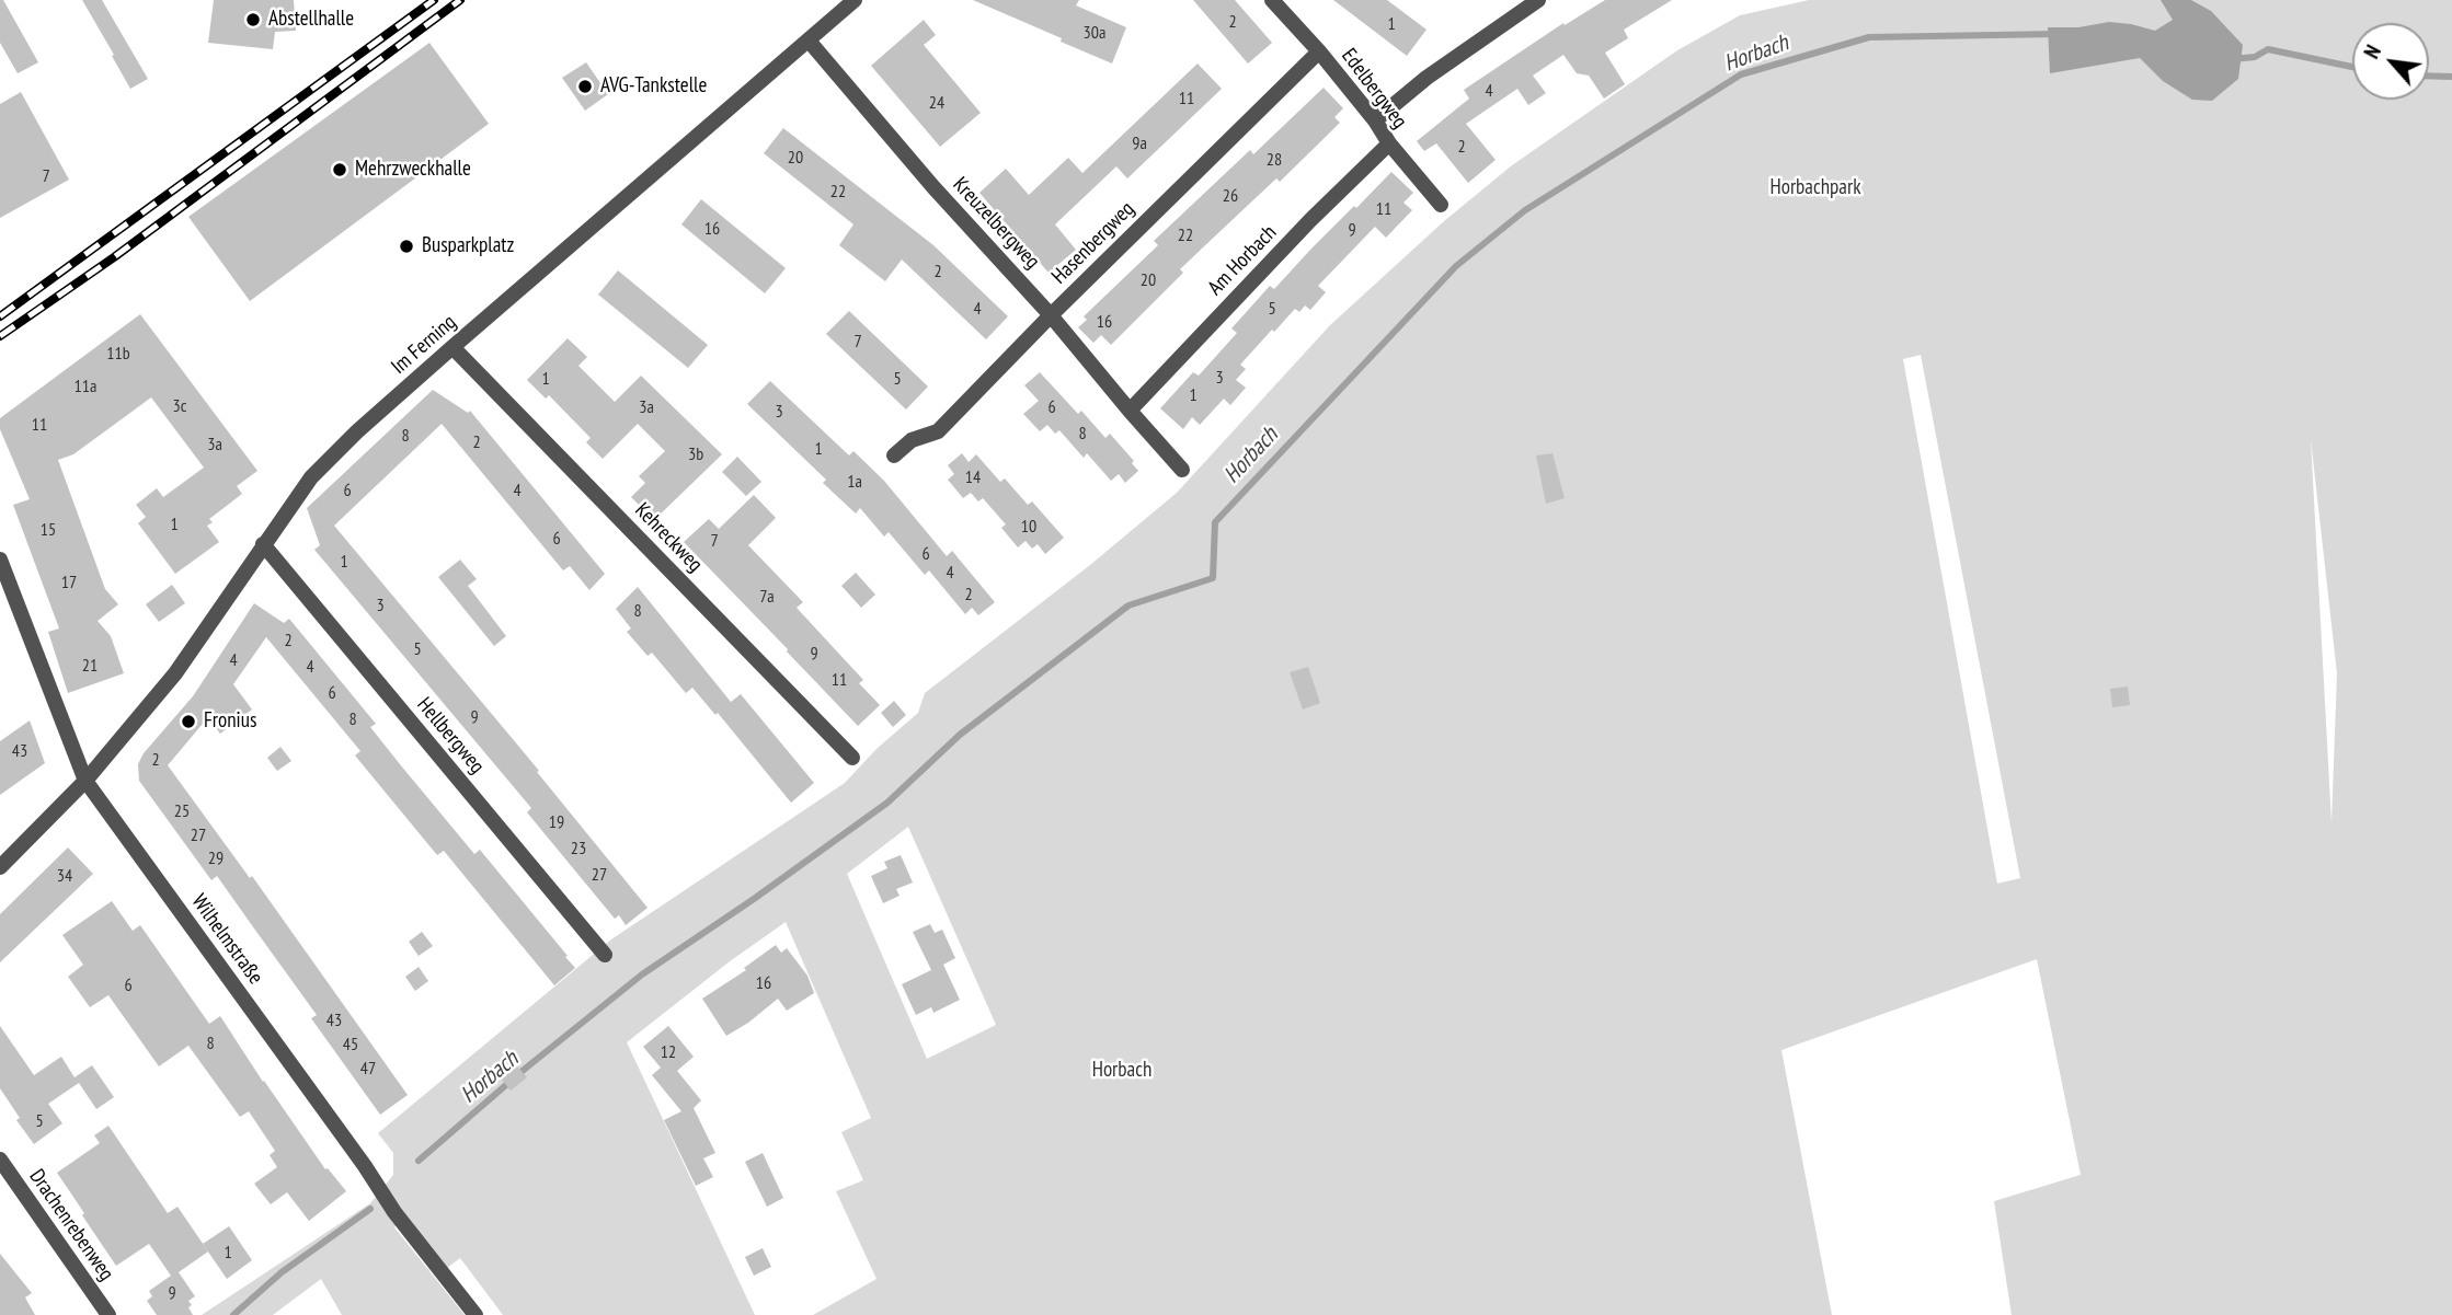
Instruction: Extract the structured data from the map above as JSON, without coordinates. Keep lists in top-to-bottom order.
{
  "streets": {
    "street": [
      "Edelbergweg",
      "Kreuzelbergweg",
      "Hasenbergweg",
      "Am Horbach",
      "Im Ferning",
      "Kehreckweg",
      "Hellbergweg",
      "Wilhelmstraße",
      "Drachenrebenweg"
    ]
  },
  "crossings": [
    ["Edelbergweg", "Hasenbergweg"],
    ["Edelbergweg", "Am Horbach"],
    ["Kreuzelbergweg", "Hasenbergweg"],
    ["Kreuzelbergweg", "Am Horbach"],
    ["Kreuzelbergweg", "Im Ferning"],
    ["Im Ferning", "Kehreckweg"],
    ["Im Ferning", "Hellbergweg"],
    ["Im Ferning", "Wilhelmstraße"]
  ],
  "water": ["Horbach"],
  "parks": ["Horbachpark", "Horbach"],
  "places": [
    "Abstellhalle",
    "AVG-Tankstelle",
    "Mehrzweckhalle",
    "Busparkplatz",
    "Fronius"
  ],
  "house_numbers": [
    "2",
    "1",
    "30a",
    "4",
    "11",
    "24",
    "9a",
    "2",
    "20",
    "28",
    "7",
    "22",
    "26",
    "11",
    "16",
    "9",
    "22",
    "2",
    "20",
    "4",
    "5",
    "16",
    "7",
    "11b",
    "3",
    "1",
    "5",
    "11a",
    "1",
    "3c",
    "3a",
    "6",
    "3",
    "11",
    "8",
    "8",
    "2",
    "3a",
    "1",
    "3b",
    "14",
    "1a",
    "6",
    "4",
    "1",
    "10",
    "15",
    "6",
    "7",
    "6",
    "1",
    "4",
    "17",
    "2",
    "7a",
    "3",
    "8",
    "2",
    "5",
    "9",
    "4",
    "21",
    "4",
    "11",
    "6",
    "9",
    "8",
    "43",
    "2",
    "25",
    "19",
    "27",
    "23",
    "29",
    "27",
    "34",
    "16",
    "6",
    "43",
    "8",
    "45",
    "12",
    "47",
    "5",
    "1",
    "9"
  ],
  "north": "top left"
}
